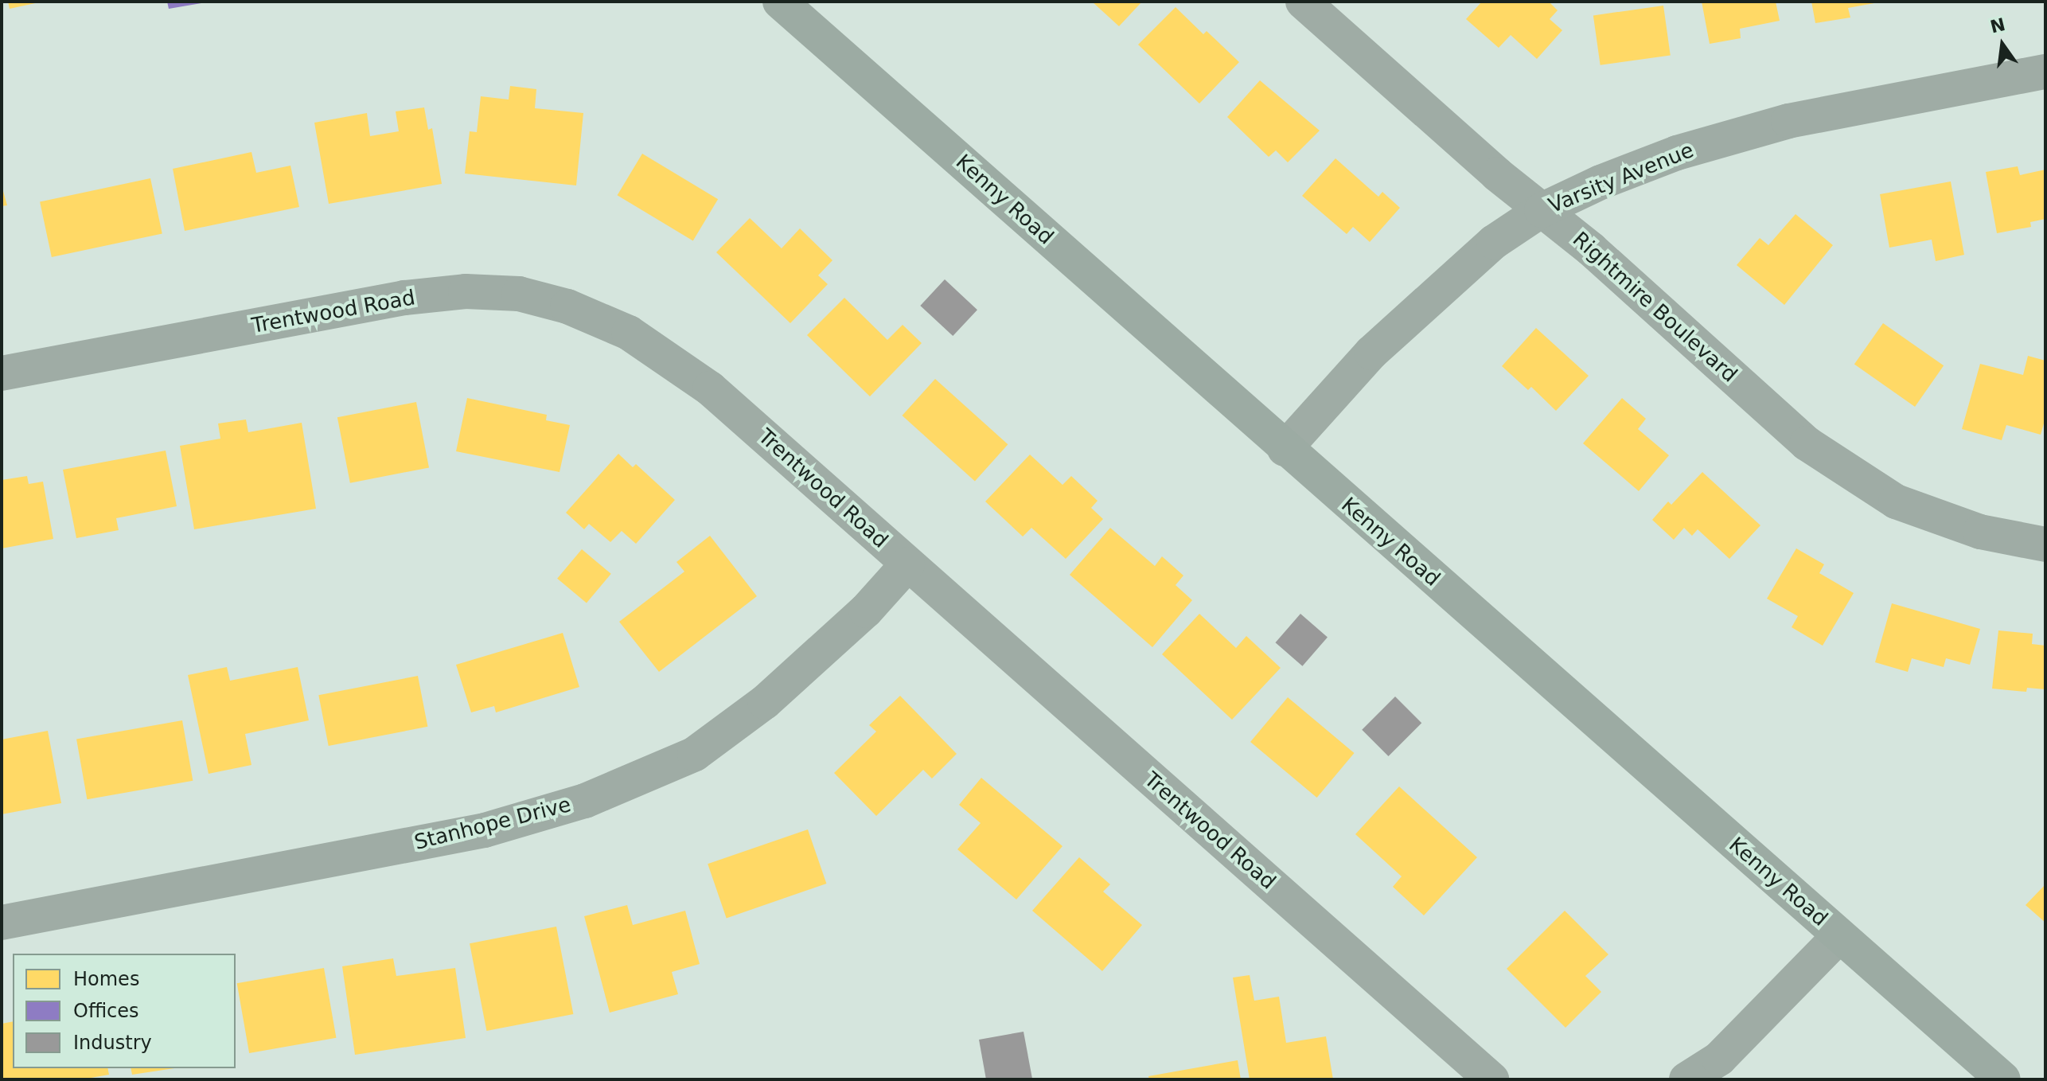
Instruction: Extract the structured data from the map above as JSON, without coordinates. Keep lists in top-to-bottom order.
{
  "streets": {
    "main road": ["Kenny Road"],
    "street": [
      "Varsity Avenue",
      "Rightmire Boulevard",
      "Trentwood Road",
      "Stanhope Drive"
    ]
  },
  "crossings": [
    ["Varsity Avenue", "Kenny Road"],
    ["Varsity Avenue", "Rightmire Boulevard"],
    ["Trentwood Road", "Stanhope Drive"]
  ],
  "legend": ["Homes", "Offices", "Industry"],
  "north": "top"
}
